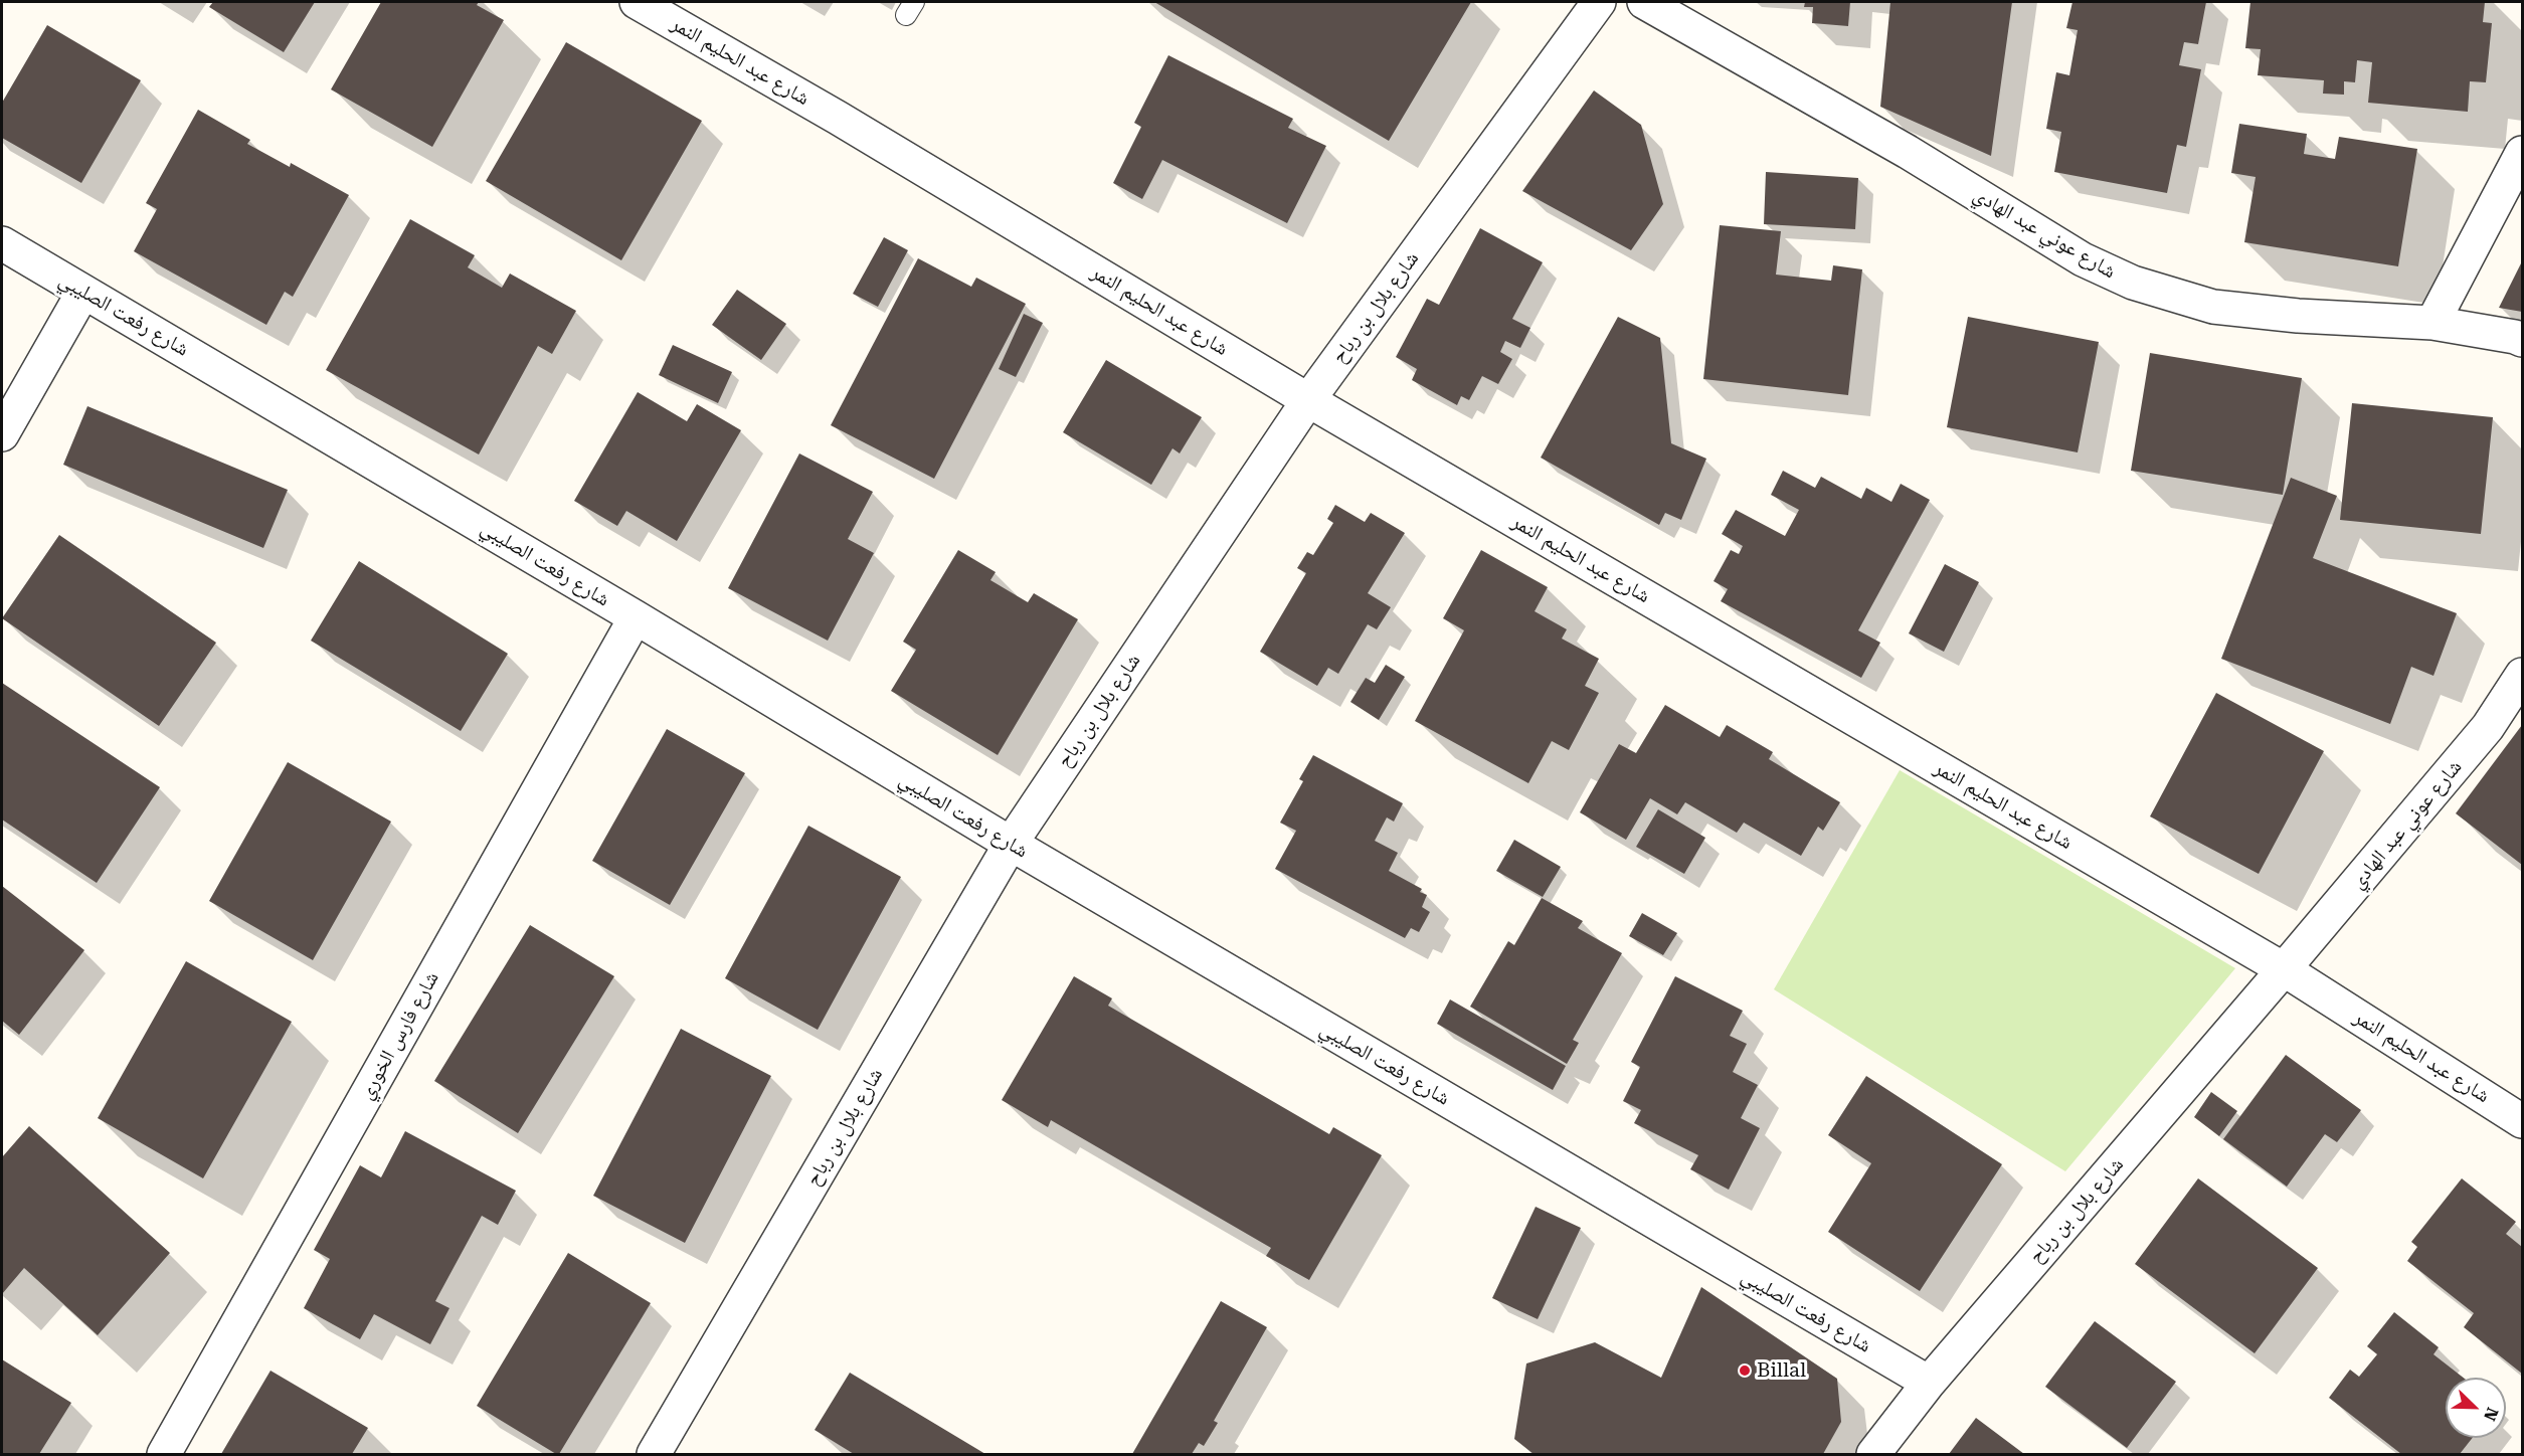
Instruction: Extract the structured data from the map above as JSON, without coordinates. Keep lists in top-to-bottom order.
{
  "streets": {
    "street": [
      "شارع عبد الحليم النمر",
      "شارع عوني عبد الهادي",
      "شارع بلال بن رباح",
      "شارع رفعت الصليبي",
      "شارع فارس الخوري"
    ]
  },
  "crossings": [
    ["شارع عبد الحليم النمر", "شارع عوني عبد الهادي"],
    ["شارع عبد الحليم النمر", "شارع بلال بن رباح"],
    ["شارع عوني عبد الهادي", "شارع بلال بن رباح"],
    ["شارع بلال بن رباح", "شارع رفعت الصليبي"],
    ["شارع رفعت الصليبي", "شارع فارس الخوري"]
  ],
  "places": ["Billal"],
  "north": "bottom right"
}
